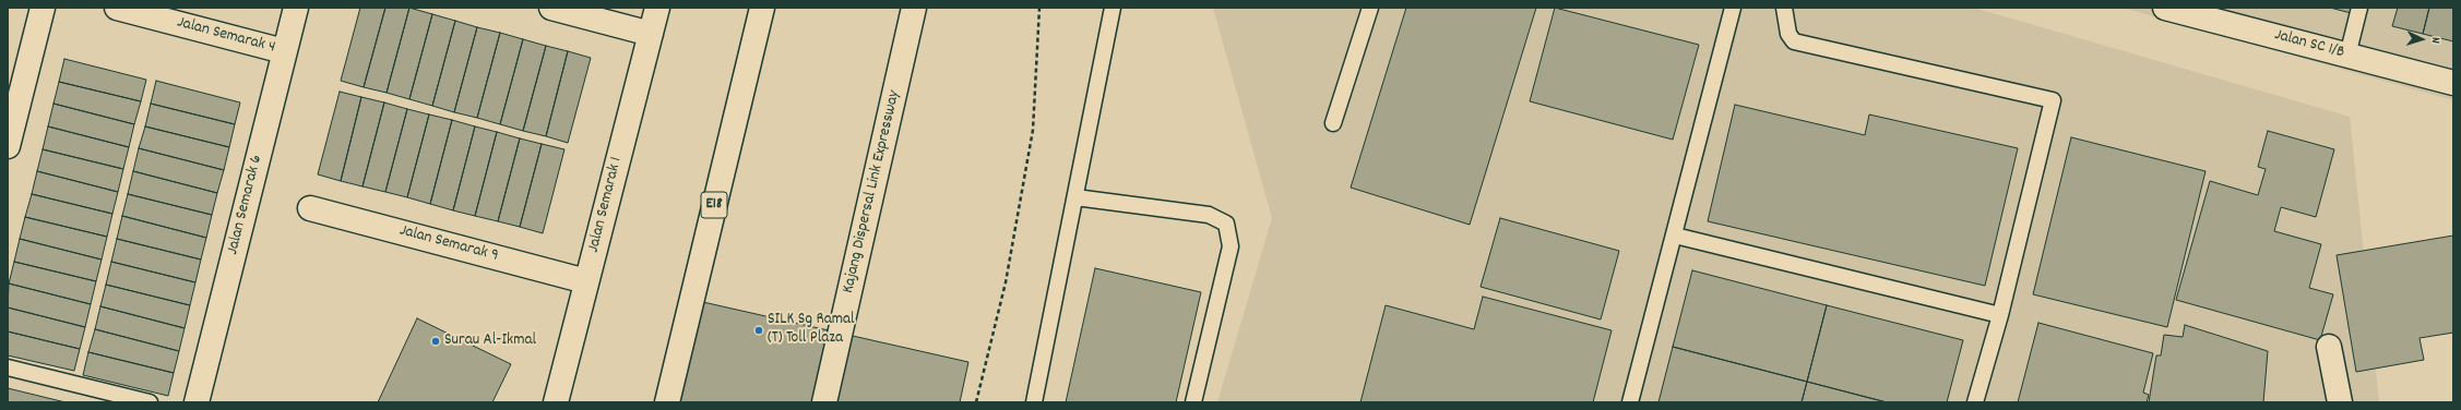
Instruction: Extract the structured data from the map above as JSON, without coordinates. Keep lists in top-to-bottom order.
{
  "streets": {
    "main road": [
      "Jalan Semarak 4",
      "Jalan SC 1/B",
      "Kajang Dispersal Link Expressway",
      "Jalan Semarak 6",
      "Jalan Semarak 1",
      "E18",
      "Jalan Semarak 9"
    ]
  },
  "crossings": [
    ["Jalan Semarak 4", "Jalan Semarak 6"],
    ["Jalan Semarak 1", "Jalan Semarak 9"]
  ],
  "places": ["SILK Sg Ramal (T) Toll Plaza", "Surau Al-Ikmal"],
  "north": "right"
}
